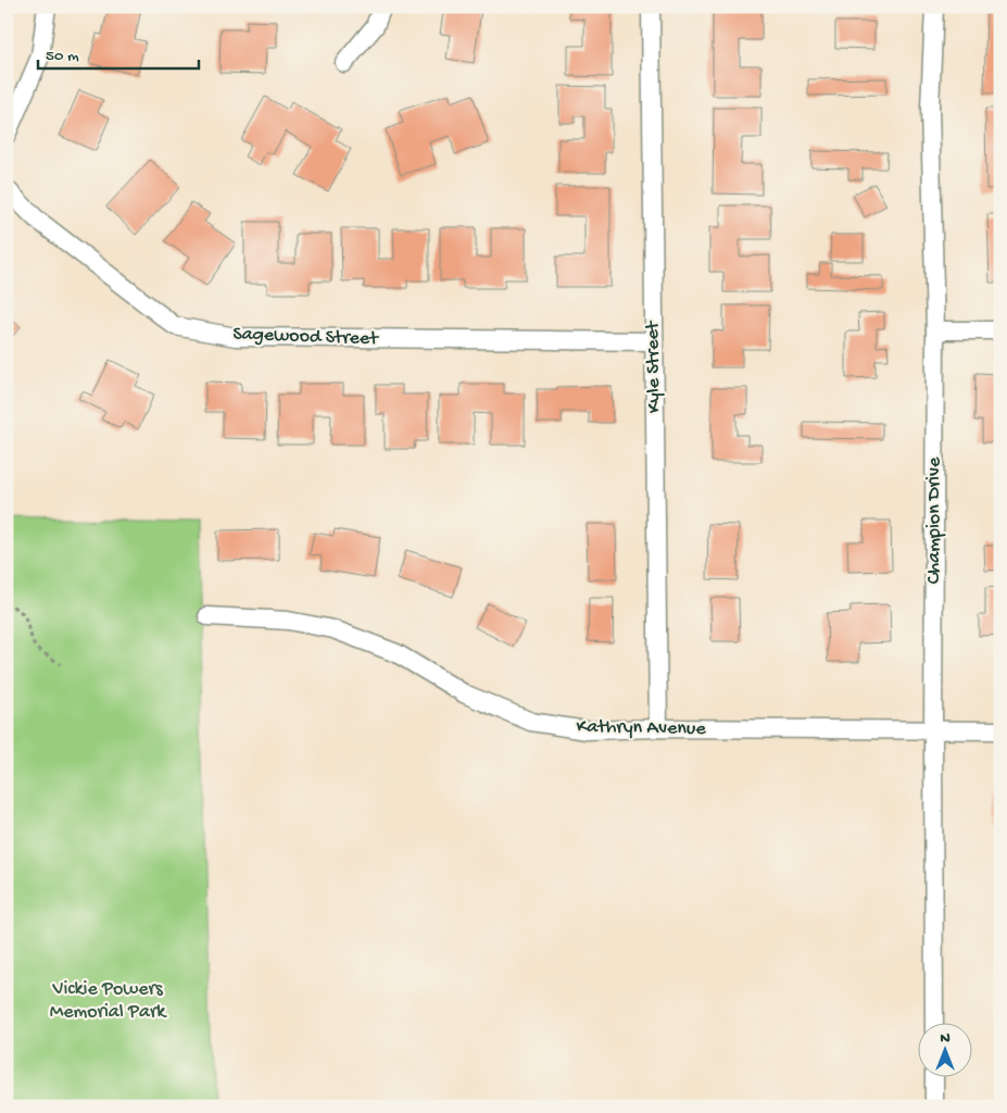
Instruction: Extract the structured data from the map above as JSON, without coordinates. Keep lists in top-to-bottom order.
{
  "streets": {
    "street": [
      "Sagewood Street",
      "Kyle Street",
      "Champion Drive",
      "Kathryn Avenue"
    ]
  },
  "crossings": [
    ["Sagewood Street", "Kyle Street"],
    ["Kyle Street", "Kathryn Avenue"],
    ["Champion Drive", "Kathryn Avenue"]
  ],
  "parks": ["Vickie Powers Memorial Park"],
  "scale_bar": "50 m",
  "north": "top"
}
